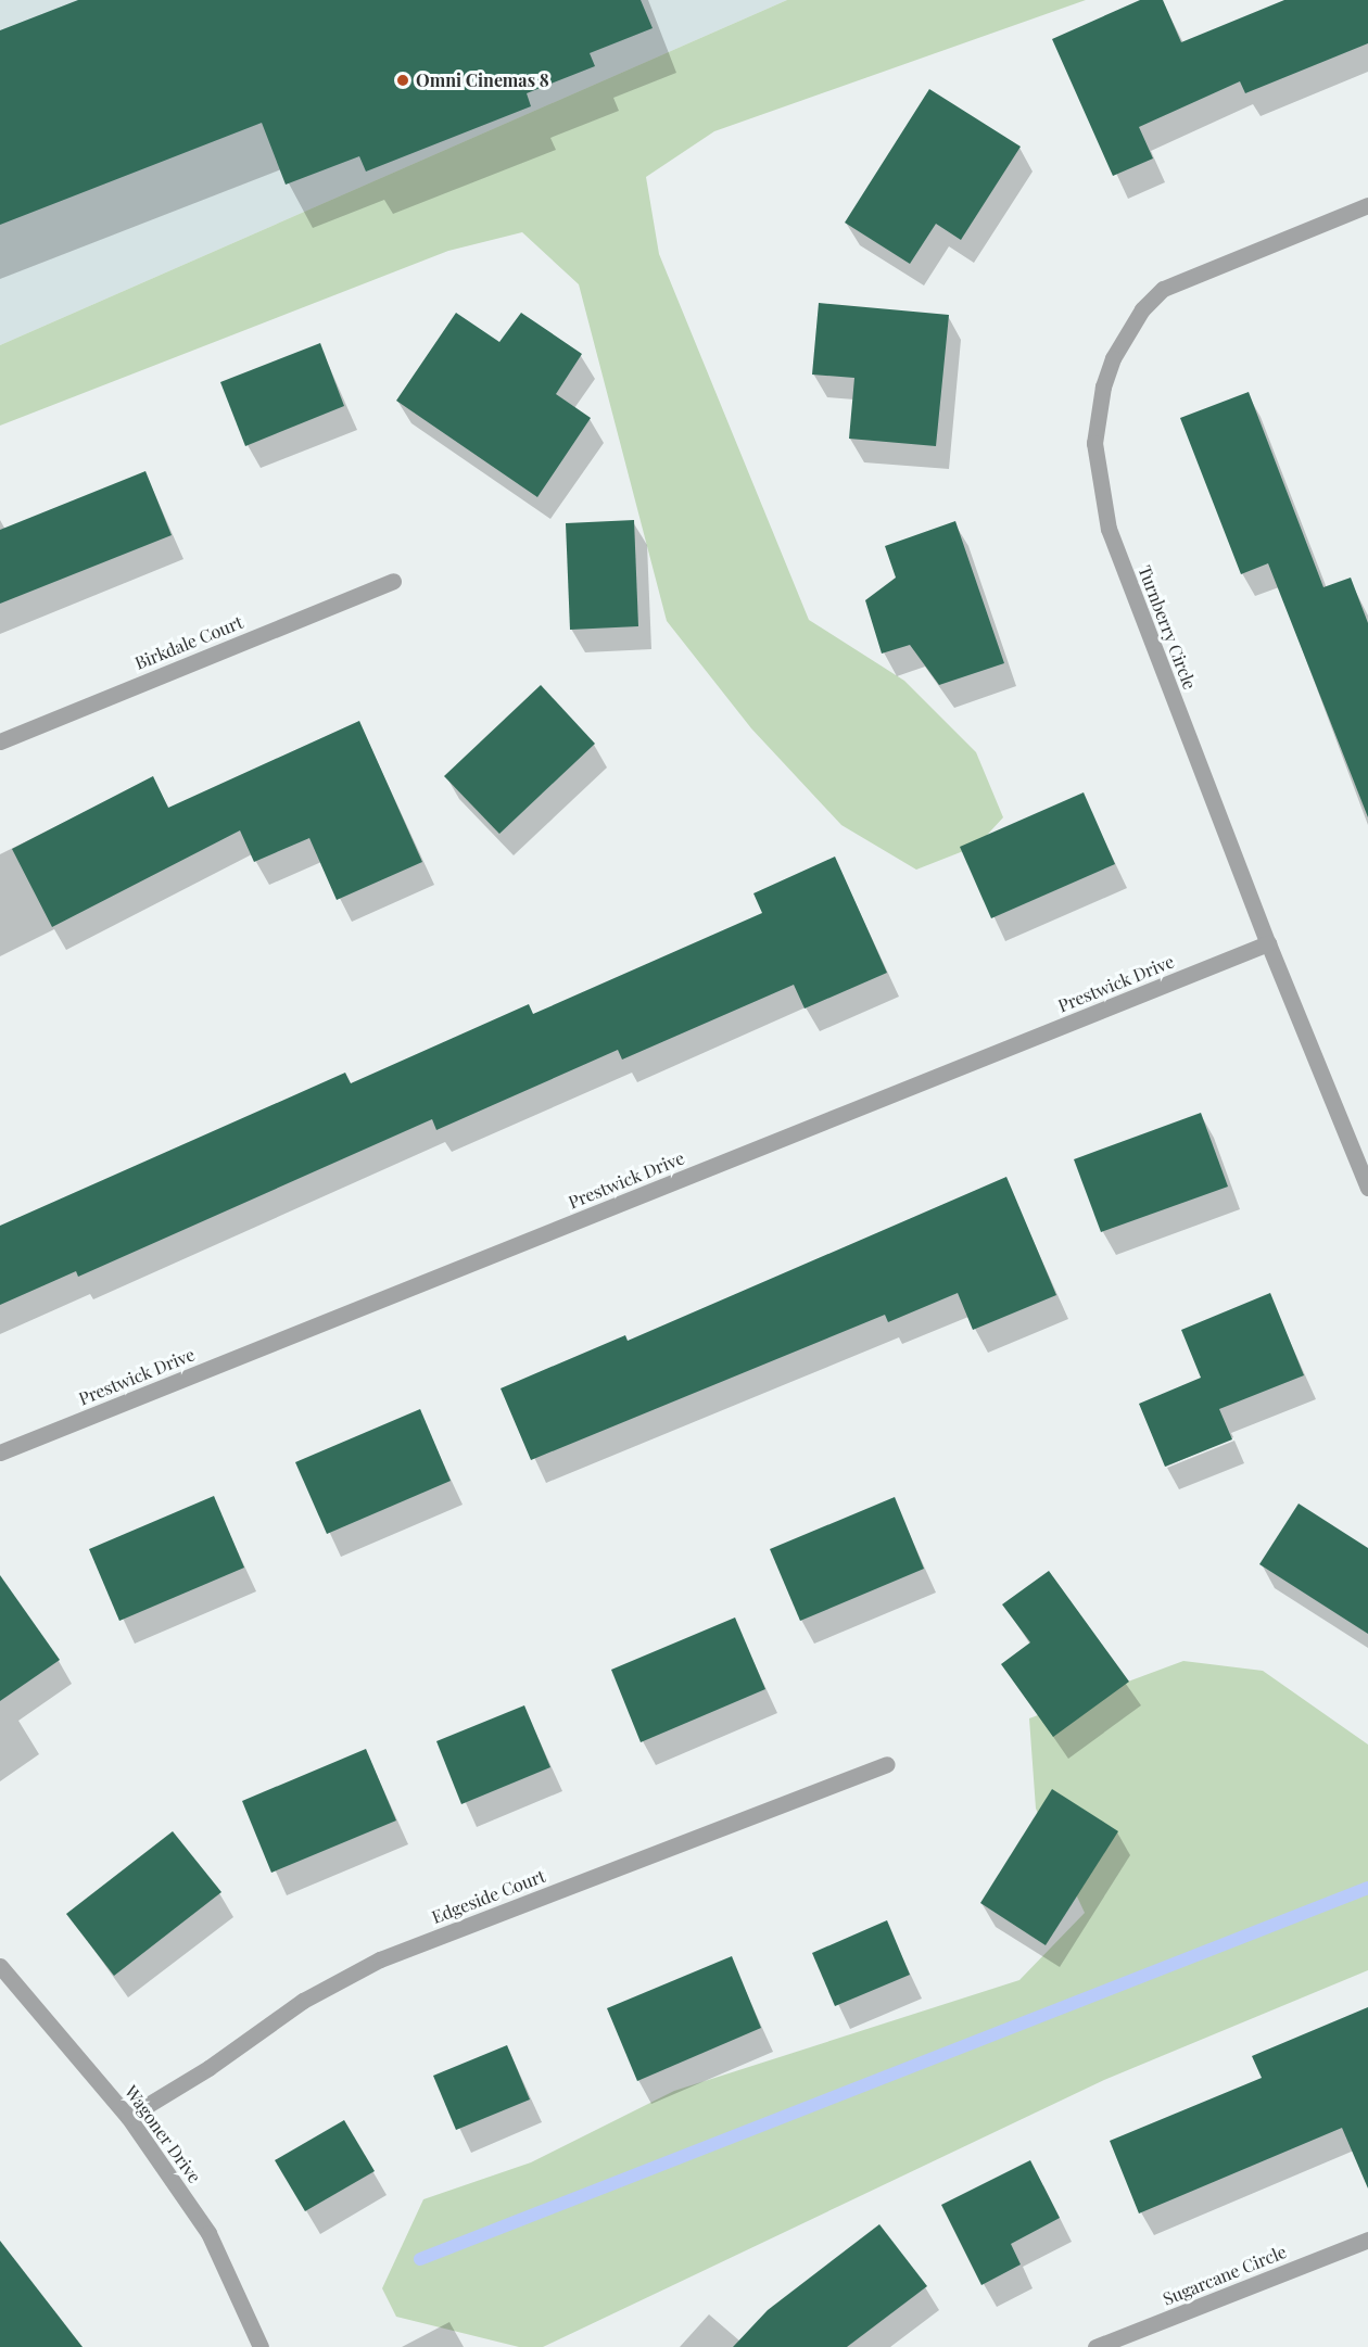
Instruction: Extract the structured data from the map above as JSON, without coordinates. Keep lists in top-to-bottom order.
{
  "streets": {
    "street": [
      "Turnberry Circle",
      "Birkdale Court",
      "Prestwick Drive",
      "Edgeside Court",
      "Wagoner Drive",
      "Sugarcane Circle"
    ]
  },
  "crossings": [
    ["Turnberry Circle", "Prestwick Drive"],
    ["Edgeside Court", "Wagoner Drive"]
  ],
  "places": ["Omni Cinemas 8"]
}
